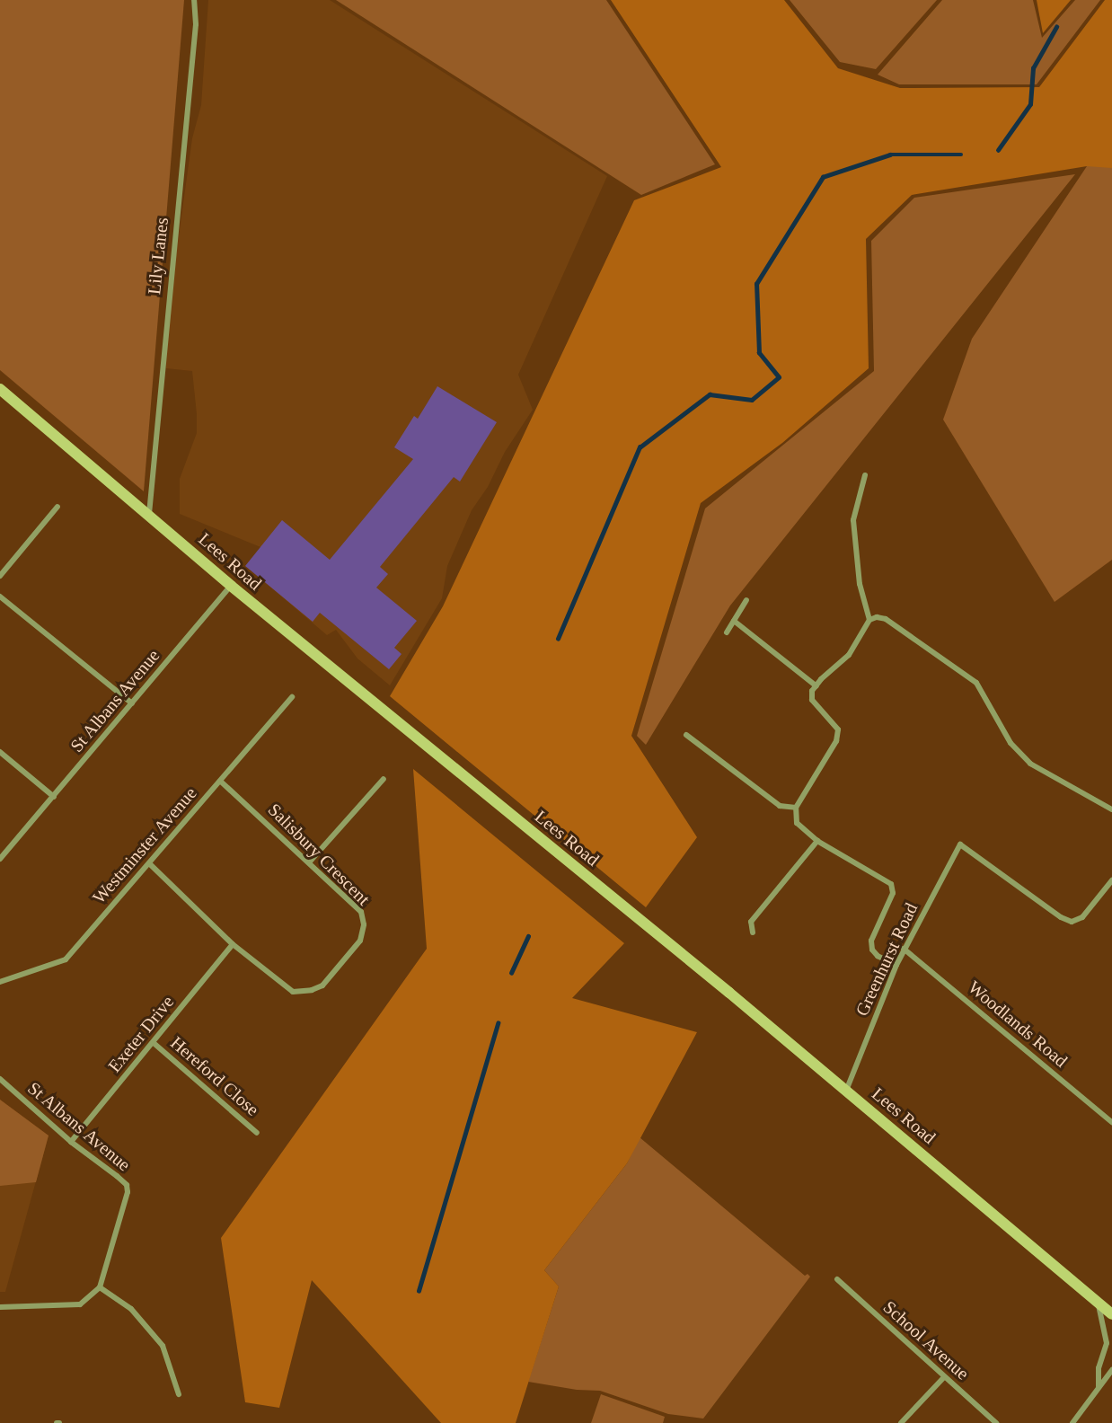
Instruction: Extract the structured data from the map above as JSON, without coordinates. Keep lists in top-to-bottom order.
{
  "streets": {
    "main road": ["Lees Road"],
    "street": [
      "Lily Lanes",
      "St Albans Avenue",
      "Westminster Avenue",
      "Salisbury Crescent",
      "Greenhurst Road",
      "Woodlands Road",
      "Exeter Drive",
      "Hereford Close",
      "School Avenue"
    ]
  },
  "crossings": [
    ["Lily Lanes", "Lees Road"],
    ["Lees Road", "St Albans Avenue"],
    ["Lees Road", "Greenhurst Road"],
    ["St Albans Avenue", "Exeter Drive"],
    ["Westminster Avenue", "Salisbury Crescent"],
    ["Salisbury Crescent", "Exeter Drive"],
    ["Greenhurst Road", "Woodlands Road"],
    ["Exeter Drive", "Hereford Close"]
  ]
}
